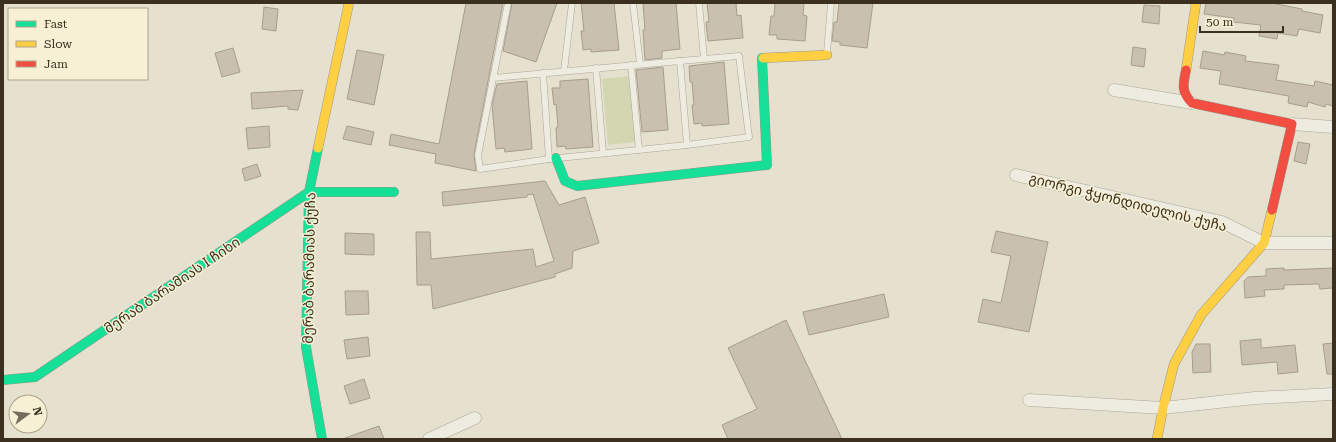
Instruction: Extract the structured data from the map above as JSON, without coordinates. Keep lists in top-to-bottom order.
{
  "streets": {
    "street": ["გიორგი ჭყონდიდელის ქუჩა", "მერაბ ბარამიას ქუჩა", "მერაბ ბარამიას I ჩიხი"]
  },
  "crossings": [
    ["მერაბ ბარამიას ქუჩა", "მერაბ ბარამიას I ჩიხი"]
  ],
  "legend": ["Fast", "Slow", "Jam"],
  "scale_bar": "50 m",
  "north": "right"
}
